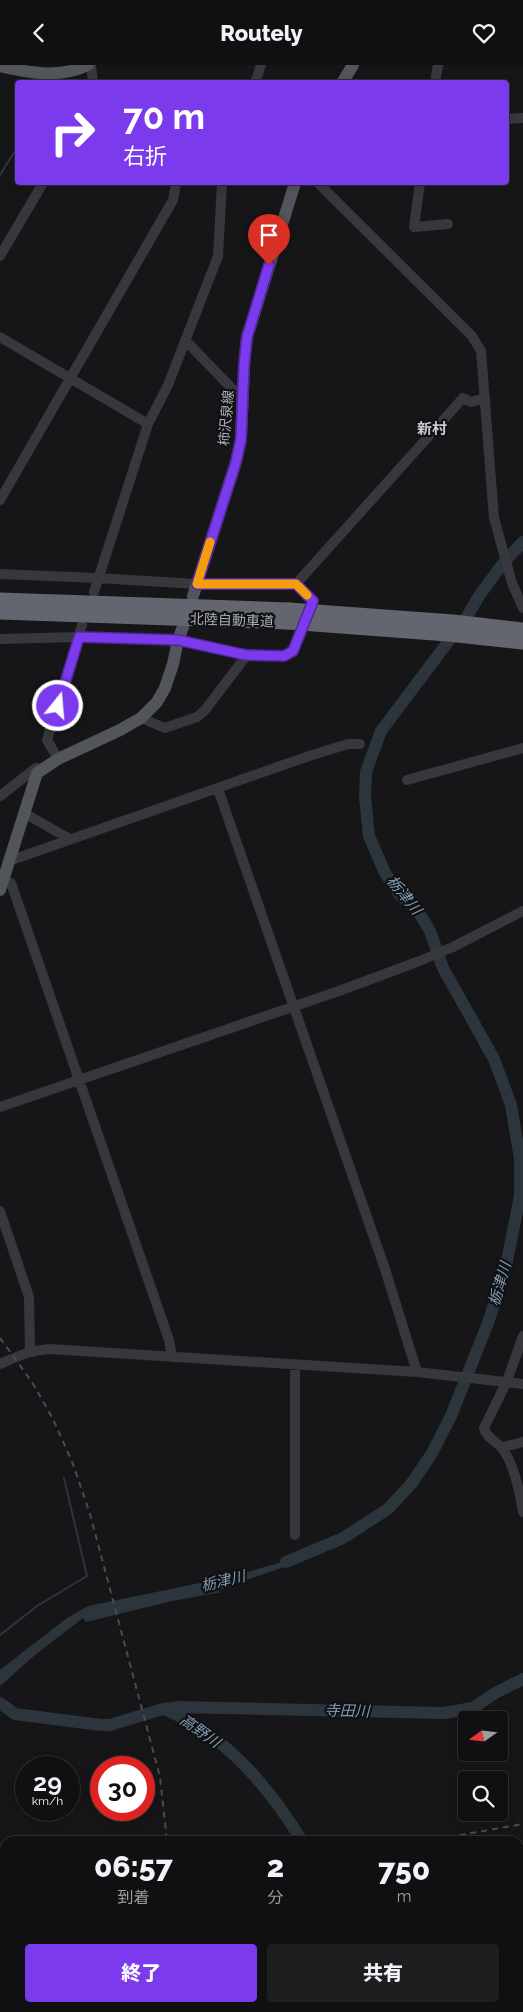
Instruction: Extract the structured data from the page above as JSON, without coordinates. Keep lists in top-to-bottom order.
{
  "streets": {
    "highway": ["北陸自動車道"],
    "main road": ["柿沢泉線"]
  },
  "districts": ["新村"],
  "water": ["栃津川", "寺田川", "高野川"],
  "north": "left",
  "page": {
    "header": "Routely",
    "turn": ["70 m", "右折"],
    "speed": "29 km/h",
    "limit": "30",
    "eta": [
      "06:57",
      "到着",
      "2",
      "分",
      "750",
      "m"
    ],
    "buttons": ["終了", "共有"]
  }
}
